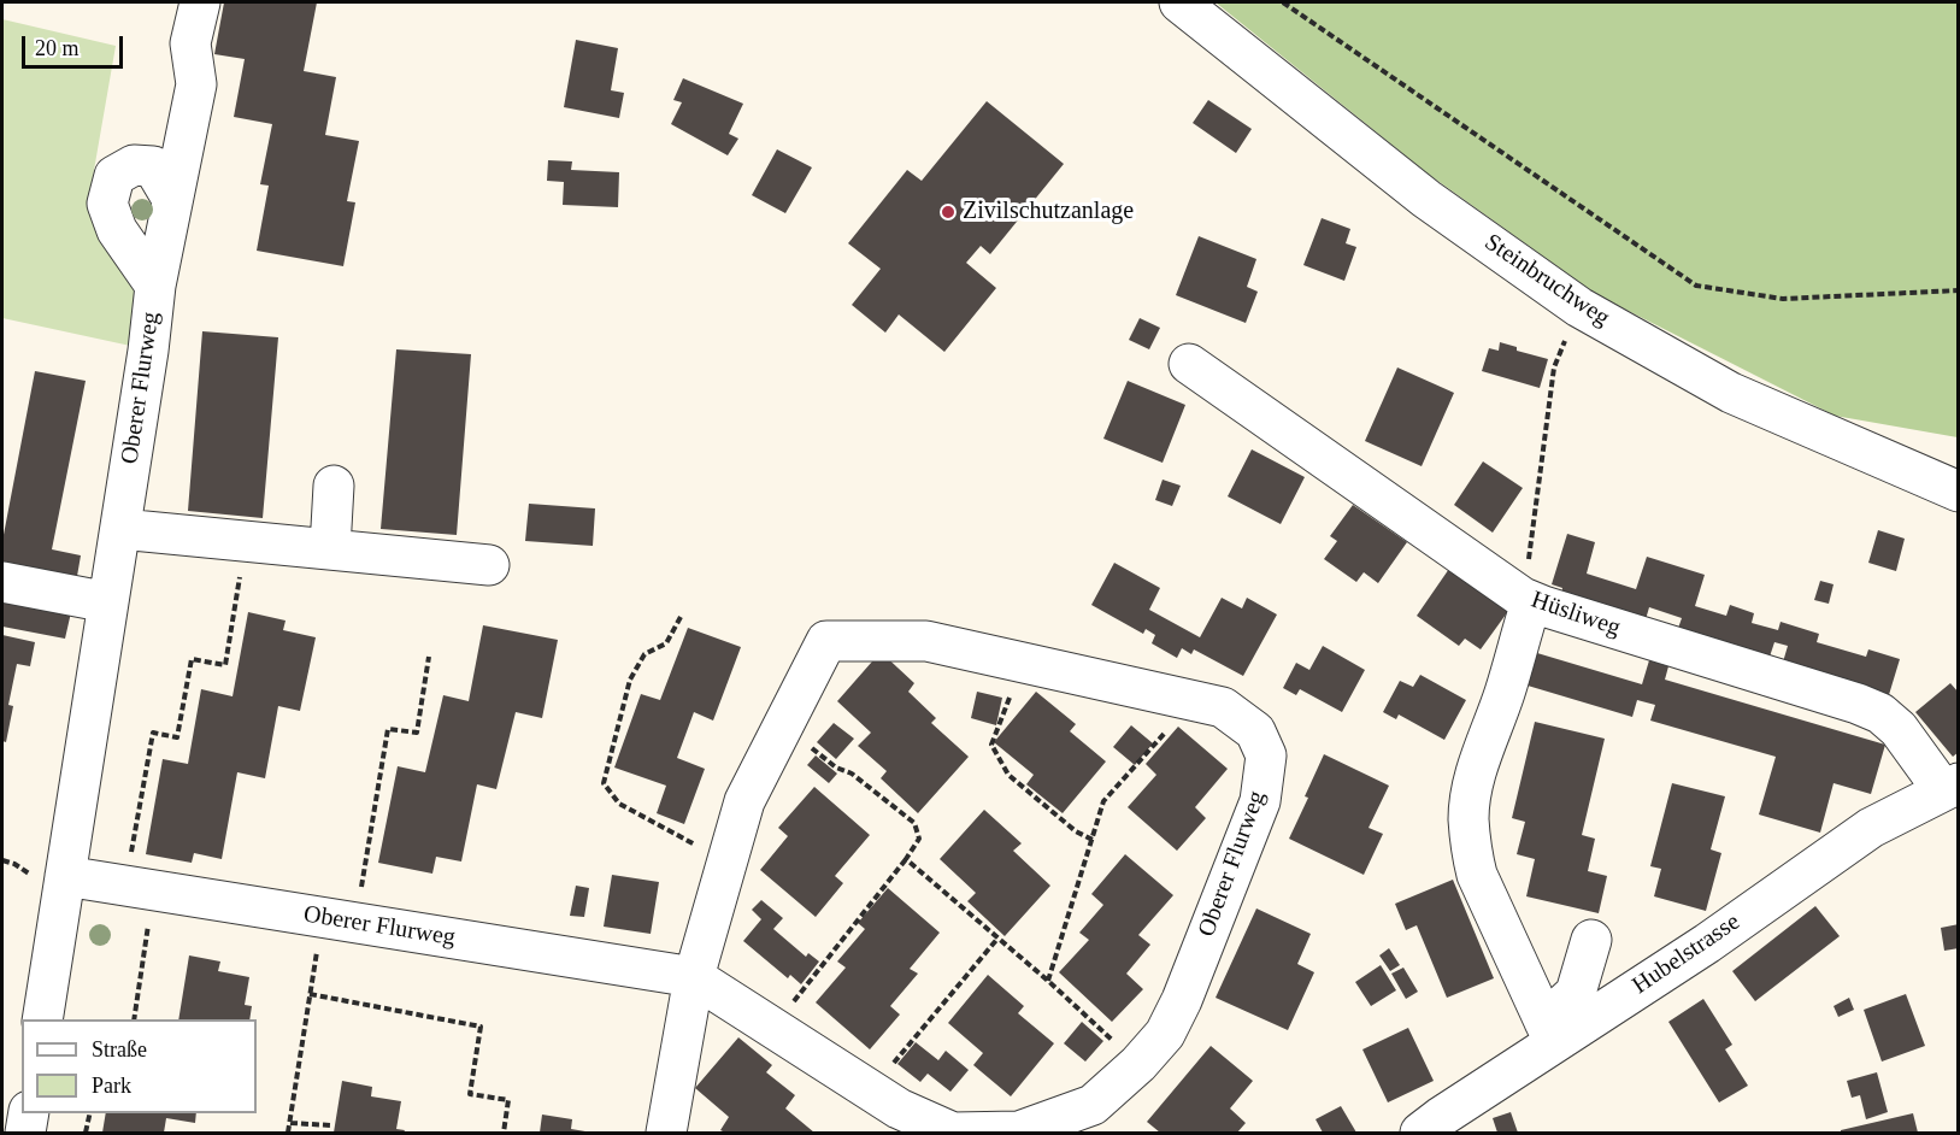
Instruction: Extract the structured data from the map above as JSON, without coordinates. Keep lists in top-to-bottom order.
{
  "streets": {
    "street": [
      "Steinbruchweg",
      "Oberer Flurweg",
      "Hüsliweg",
      "Hubelstrasse"
    ]
  },
  "crossings": [
    ["Hüsliweg", "Hubelstrasse"]
  ],
  "places": ["Zivilschutzanlage"],
  "legend": ["Straße", "Park"],
  "scale_bar": "20 m"
}
